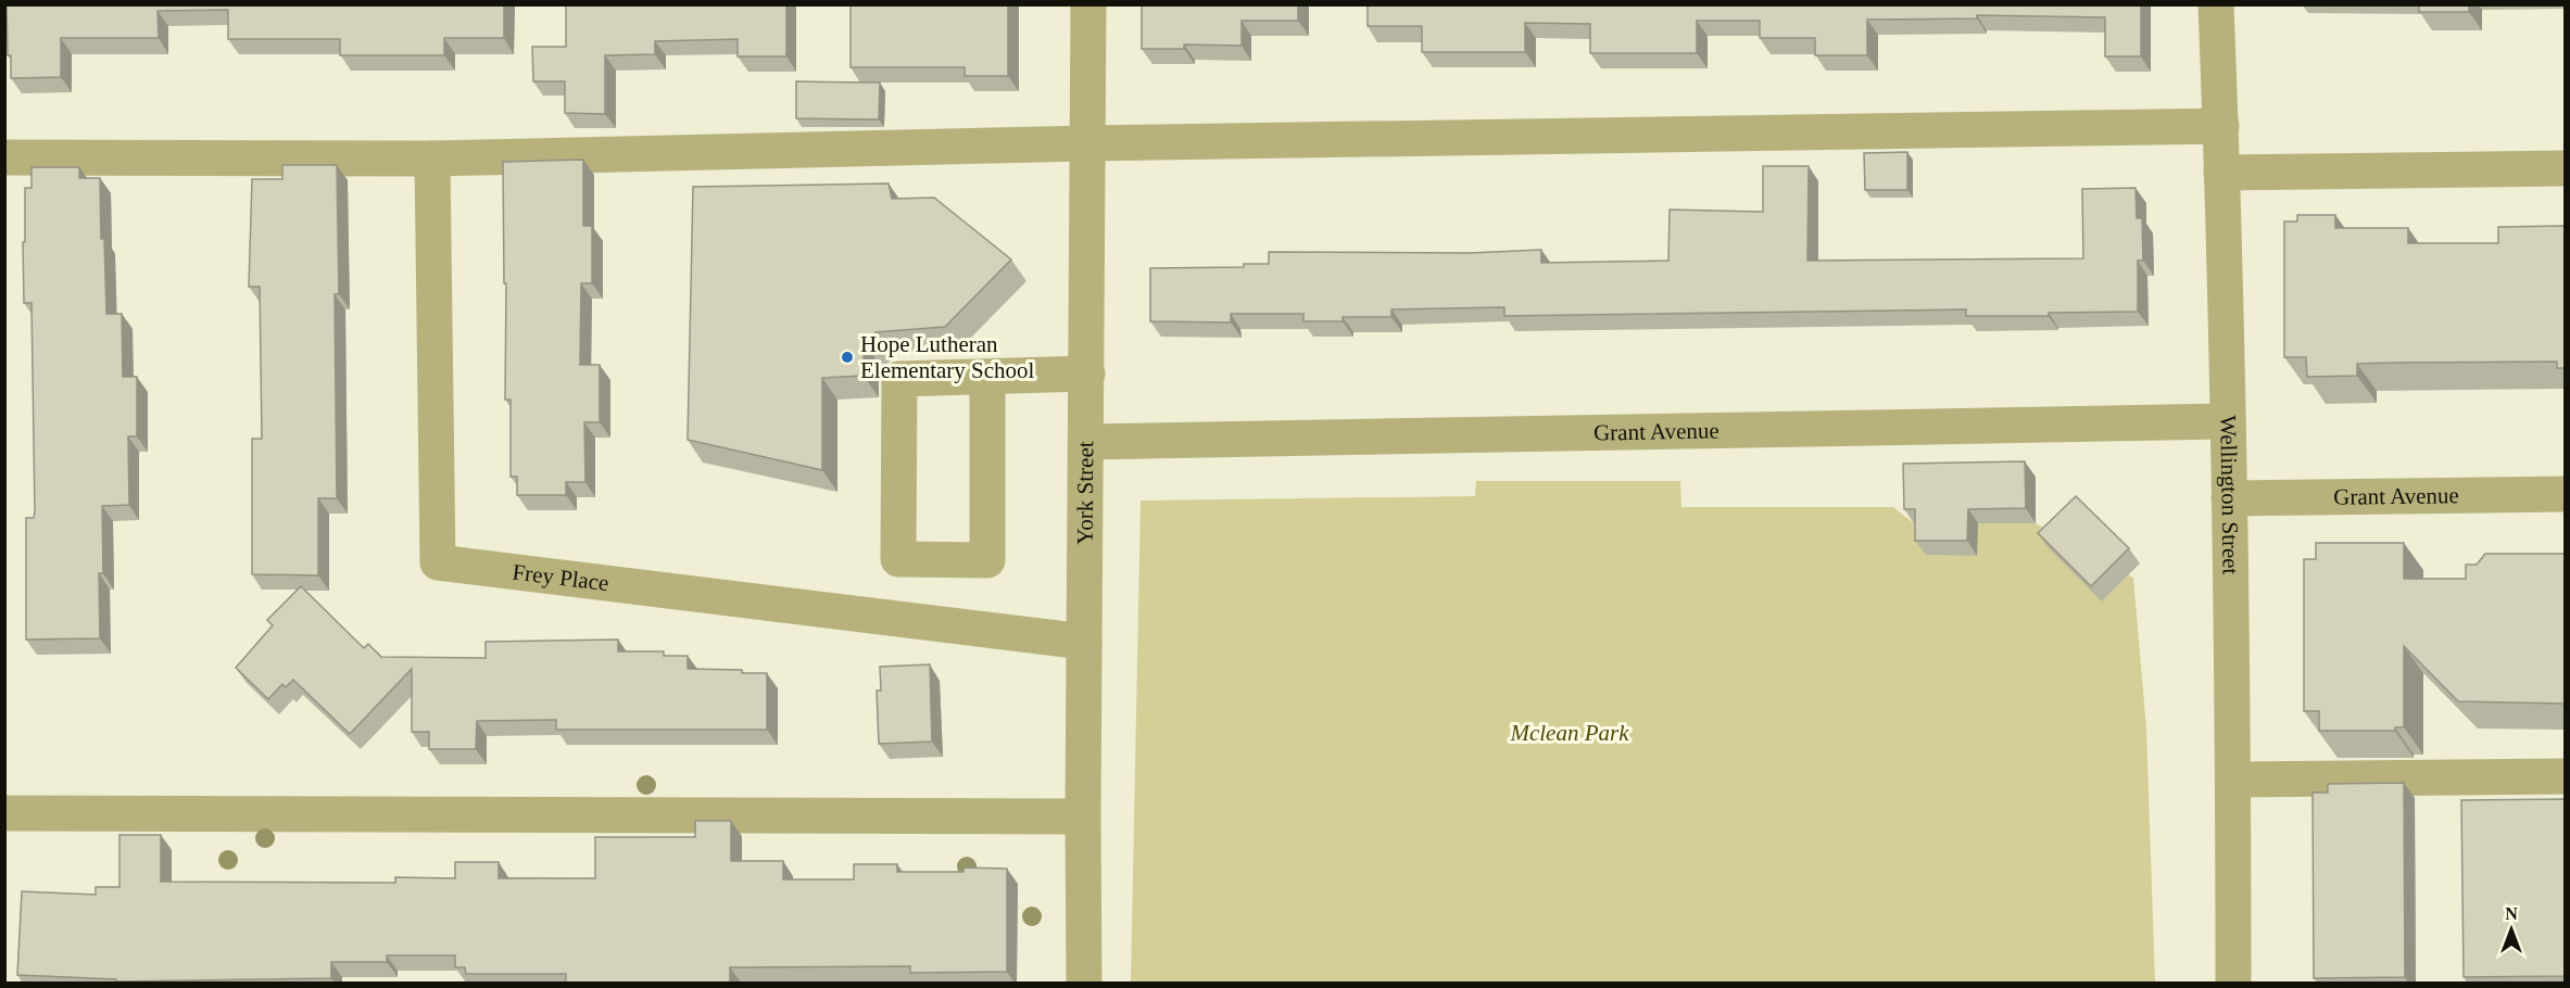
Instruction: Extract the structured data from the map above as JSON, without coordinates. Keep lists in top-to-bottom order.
{
  "streets": {
    "street": [
      "Grant Avenue",
      "York Street",
      "Wellington Street",
      "Frey Place"
    ]
  },
  "crossings": [
    ["Grant Avenue", "York Street"],
    ["Grant Avenue", "Wellington Street"],
    ["York Street", "Frey Place"]
  ],
  "parks": ["Mclean Park"],
  "places": ["Hope Lutheran Elementary School"],
  "north": "top"
}
